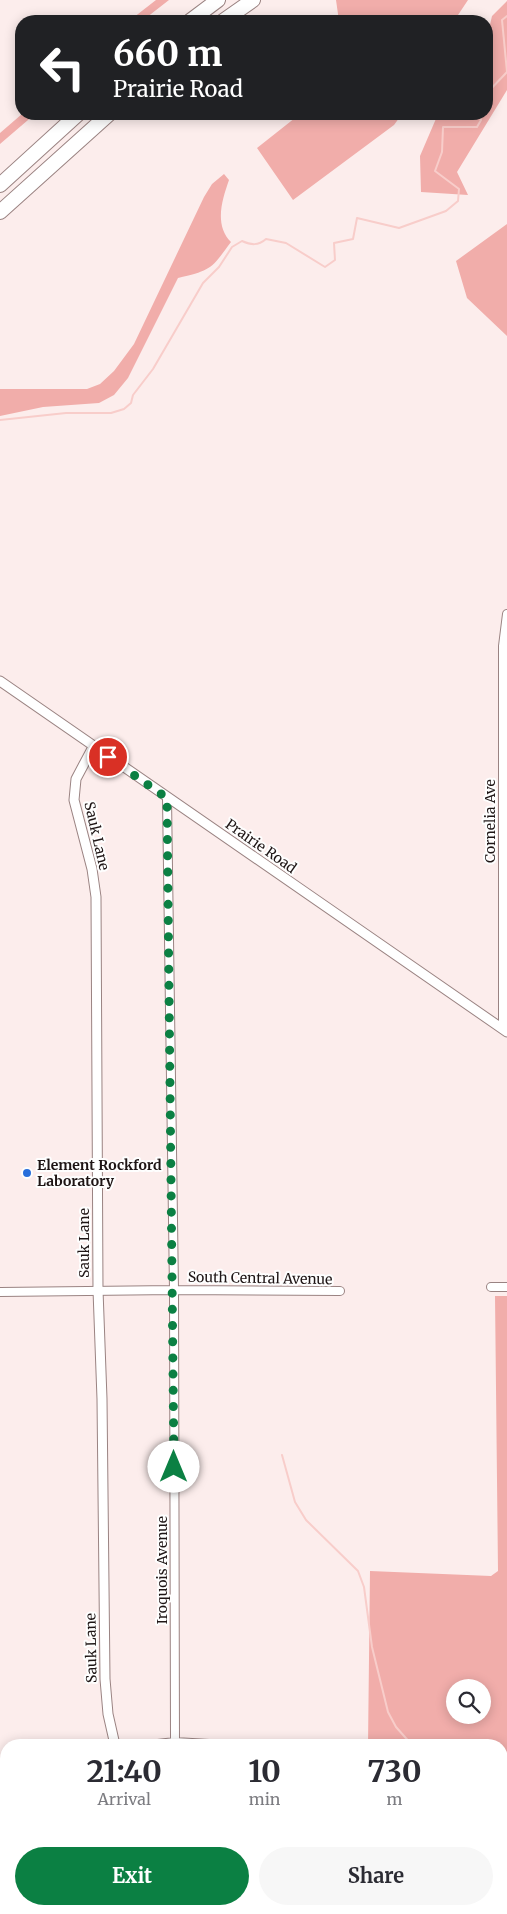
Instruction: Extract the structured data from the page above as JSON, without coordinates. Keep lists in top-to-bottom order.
{
  "streets": {
    "street": [
      "Cornelia Ave",
      "Sauk Lane",
      "Prairie Road",
      "South Central Avenue",
      "Iroquois Avenue"
    ]
  },
  "crossings": [
    ["Cornelia Ave", "Prairie Road"],
    ["Sauk Lane", "Prairie Road"],
    ["Sauk Lane", "South Central Avenue"],
    ["Prairie Road", "Iroquois Avenue"],
    ["South Central Avenue", "Iroquois Avenue"]
  ],
  "places": ["Element Rockford Laboratory"],
  "page": {
    "turn": ["660 m", "Prairie Road"],
    "eta": [
      "21:40",
      "Arrival",
      "10",
      "min",
      "730",
      "m"
    ],
    "buttons": ["Exit", "Share"]
  }
}
